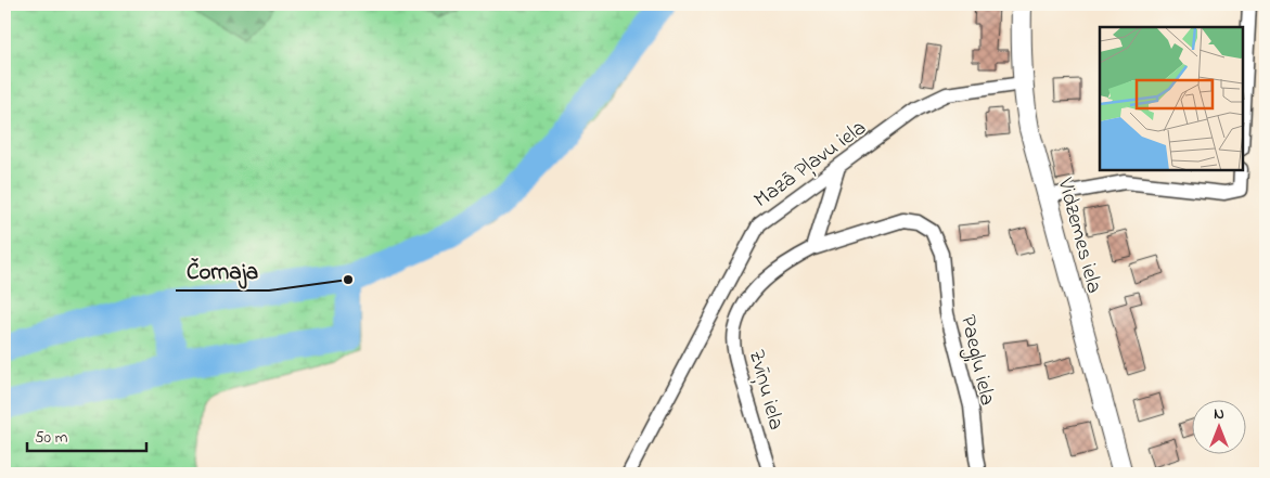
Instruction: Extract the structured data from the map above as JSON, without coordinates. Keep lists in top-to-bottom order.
{
  "streets": {
    "street": [
      "Mazā Pļavu iela",
      "Vidzemes iela",
      "Paegļu iela",
      "Zvīņu iela"
    ]
  },
  "crossings": [
    ["Mazā Pļavu iela", "Vidzemes iela"],
    ["Paegļu iela", "Zvīņu iela"]
  ],
  "places": ["Čornaja"],
  "scale_bar": "50 m",
  "north": "top"
}
